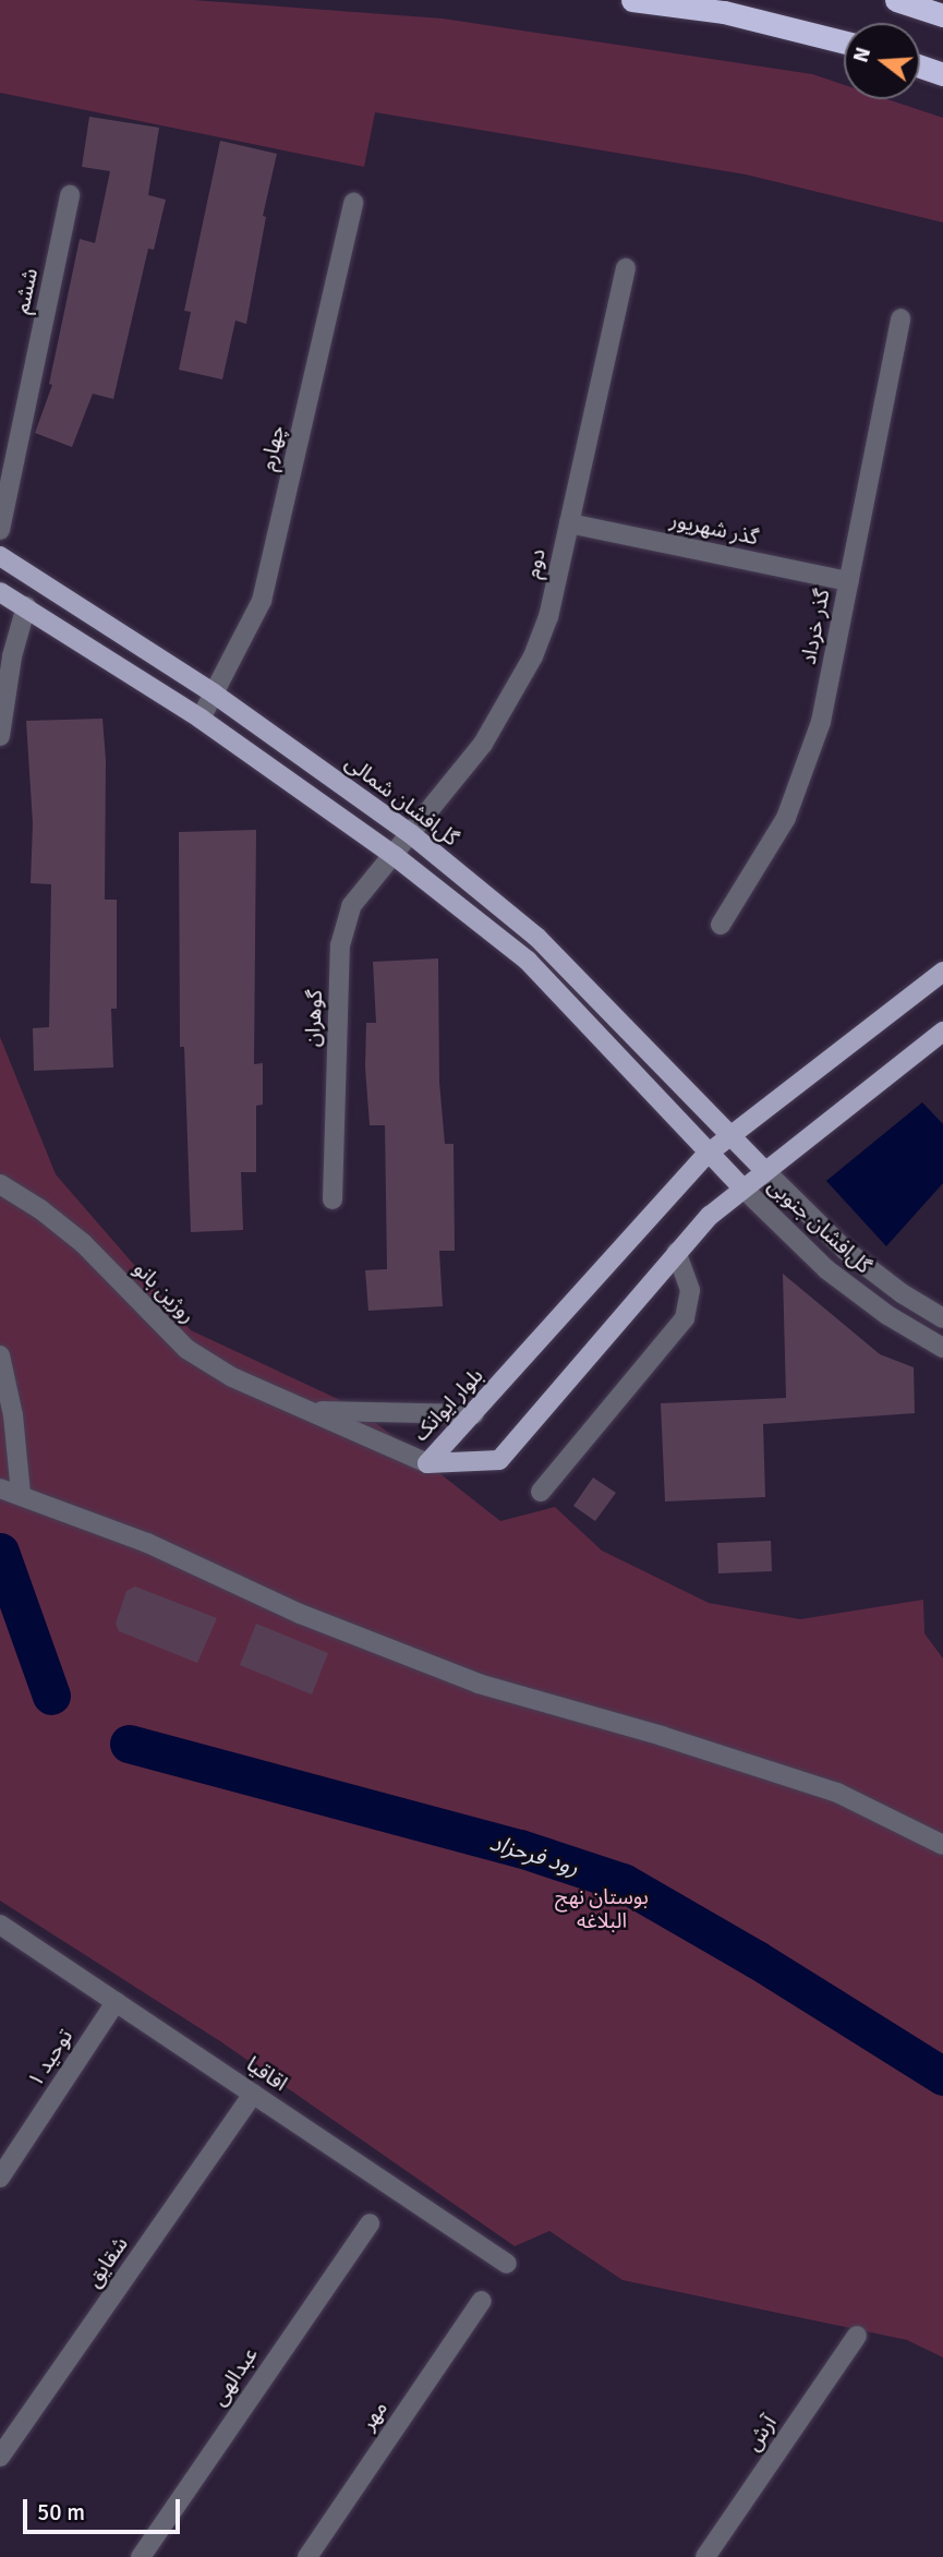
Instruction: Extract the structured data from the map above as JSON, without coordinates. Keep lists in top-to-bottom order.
{
  "streets": {
    "main road": ["گل‌افشان شمالی", "بلوار ایوانک"],
    "street": [
      "ششم",
      "چهارم",
      "گذر شهریور",
      "دوم",
      "گذر خرداد",
      "گوهران",
      "گل‌افشان جنوبی",
      "روژین بانو",
      "توحید ۱",
      "اقاقیا",
      "شقایق",
      "عبدالهی",
      "مهر",
      "آرش"
    ]
  },
  "crossings": [
    ["چهارم", "گل‌افشان شمالی"],
    ["گذر شهریور", "دوم"],
    ["گذر شهریور", "گذر خرداد"],
    ["دوم", "گل‌افشان شمالی"],
    ["دوم", "گوهران"],
    ["گل‌افشان شمالی", "گل‌افشان جنوبی"],
    ["گل‌افشان شمالی", "بلوار ایوانک"],
    ["گل‌افشان جنوبی", "بلوار ایوانک"],
    ["روژین بانو", "بلوار ایوانک"],
    ["توحید ۱", "اقاقیا"],
    ["اقاقیا", "شقایق"]
  ],
  "water": ["رود فرحزاد"],
  "parks": ["بوستان نهج البلاغه"],
  "scale_bar": "50 m",
  "north": "left"
}
